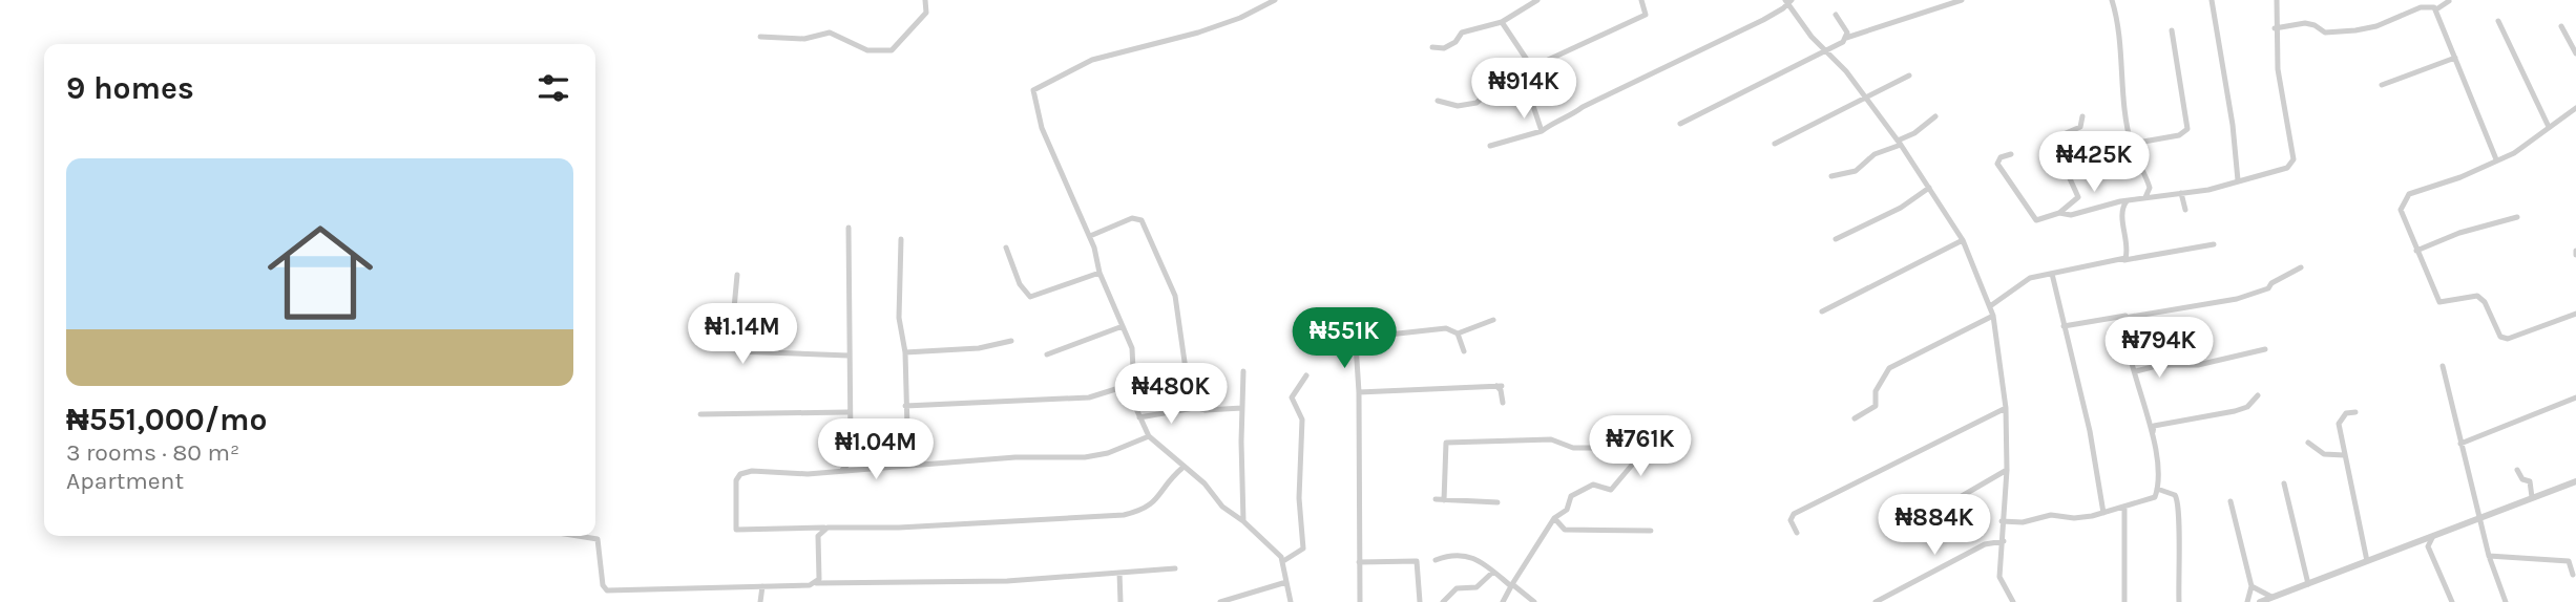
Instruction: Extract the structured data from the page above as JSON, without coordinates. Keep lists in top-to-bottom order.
{
  "page": {
    "heading": "9 homes",
    "price": [
      "₦914K",
      "₦425K",
      "₦1.14M",
      "₦551K",
      "₦794K",
      "₦480K",
      "₦761K",
      "₦1.04M",
      "₦884K"
    ],
    "list": [
      {
        "name": "₦551,000/mo",
        "note": "3 rooms · 80 m² · Apartment"
      }
    ]
  }
}
